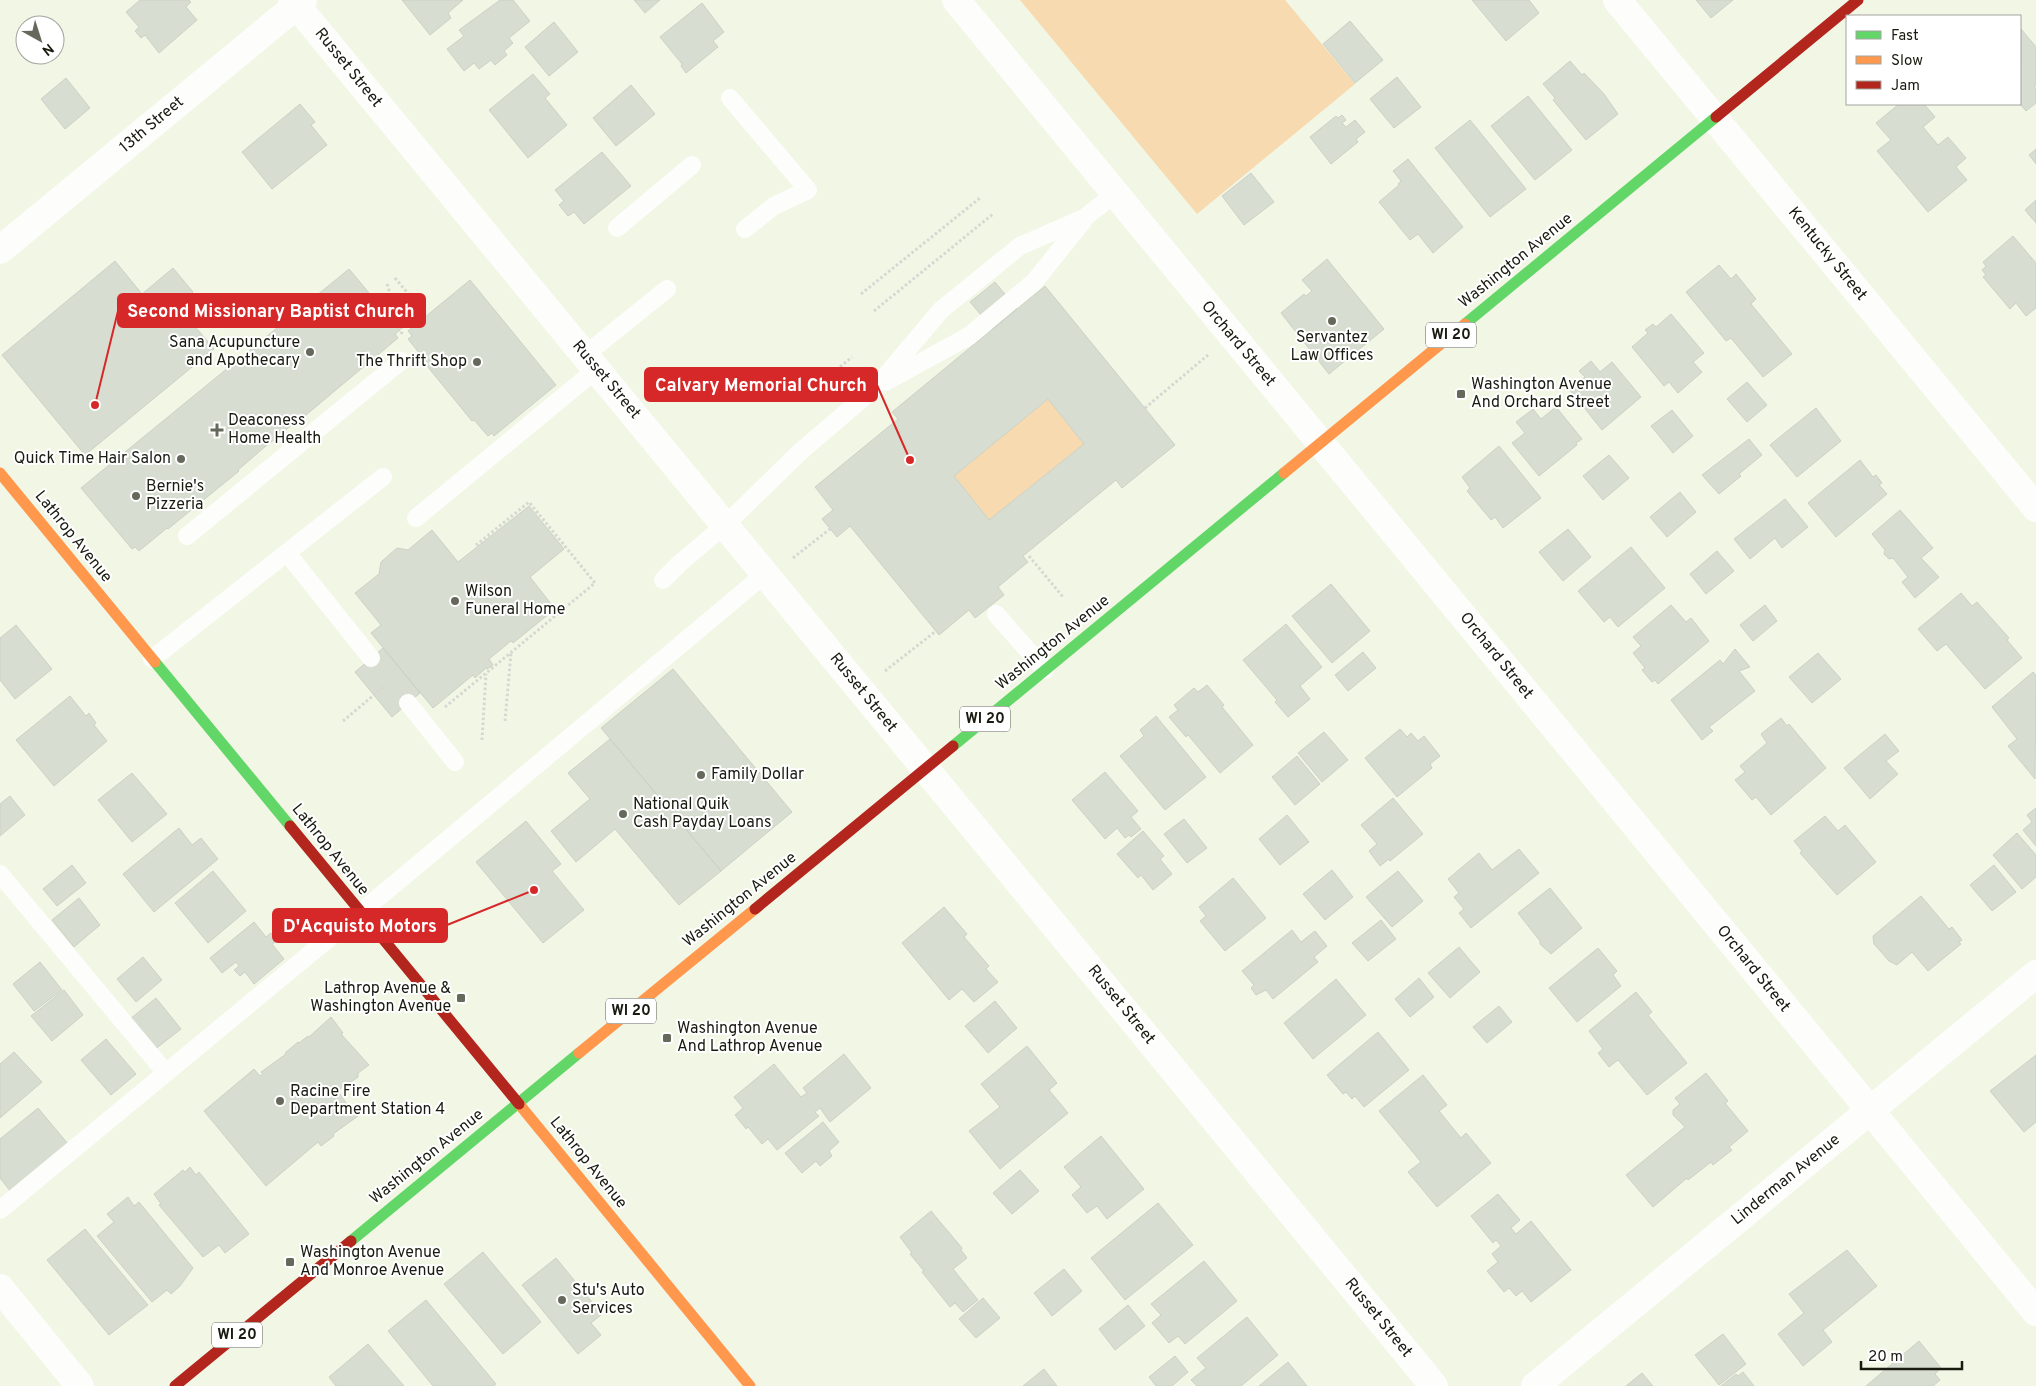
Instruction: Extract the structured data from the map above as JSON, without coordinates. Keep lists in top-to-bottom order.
{
  "streets": {
    "main road": ["Washington Avenue", "WI 20", "Lathrop Avenue"],
    "street": [
      "Russet Street",
      "13th Street",
      "Kentucky Street",
      "Orchard Street",
      "Linderman Avenue"
    ]
  },
  "crossings": [
    ["Russet Street", "13th Street"],
    ["Russet Street", "Washington Avenue"],
    ["Kentucky Street", "Washington Avenue"],
    ["Washington Avenue", "Orchard Street"],
    ["Washington Avenue", "Lathrop Avenue"],
    ["Orchard Street", "Linderman Avenue"]
  ],
  "places": {
    "other": [
      "Servantez Law Offices",
      "Sana Acupuncture and Apothecary",
      "The Thrift Shop",
      "Second Missionary Baptist Church",
      "Quick Time Hair Salon",
      "Calvary Memorial Church",
      "Bernie's Pizzeria",
      "Wilson Funeral Home",
      "Family Dollar",
      "National Quik Cash Payday Loans",
      "D'Acquisto Motors",
      "Racine Fire Department Station 4",
      "Stu's Auto Services"
    ],
    "transit": [
      "Washington Avenue And Orchard Street",
      "Lathrop Avenue & Washington Avenue",
      "Washington Avenue And Lathrop Avenue",
      "Washington Avenue And Monroe Avenue"
    ],
    "health": ["Deaconess Home Health"]
  },
  "legend": ["Fast", "Slow", "Jam"],
  "scale_bar": "20 m",
  "north": "bottom right"
}
